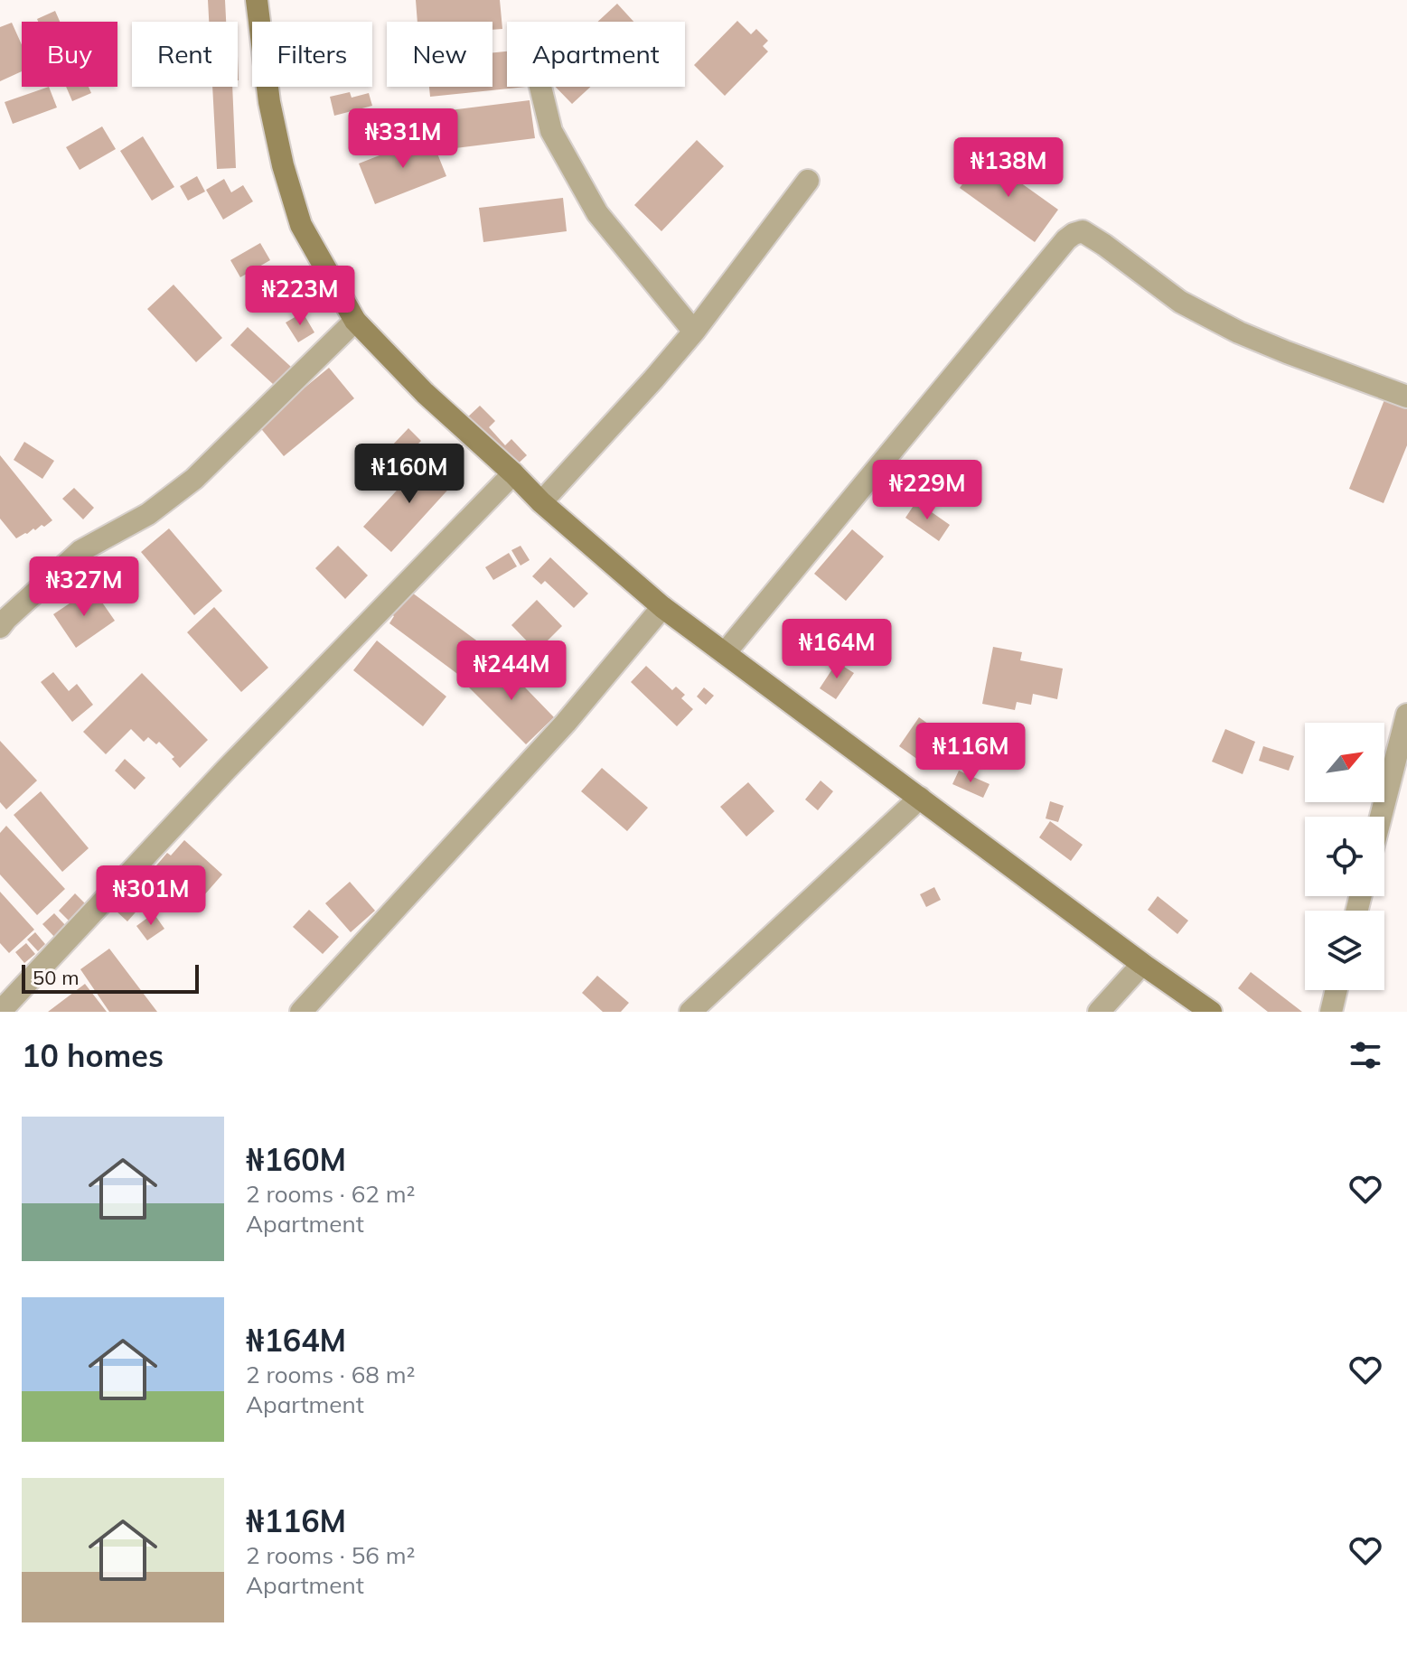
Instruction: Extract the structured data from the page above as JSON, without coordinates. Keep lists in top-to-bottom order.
{
  "scale_bar": "50 m",
  "north": "top right",
  "page": {
    "chip": [
      "Buy",
      "Rent",
      "Filters",
      "New",
      "Apartment"
    ],
    "price": [
      "₦331M",
      "₦138M",
      "₦223M",
      "₦160M",
      "₦229M",
      "₦327M",
      "₦164M",
      "₦244M",
      "₦116M",
      "₦301M"
    ],
    "scale": "50 m",
    "heading": "10 homes",
    "list": [
      {
        "name": "₦160M",
        "note": "2 rooms · 62 m² · Apartment"
      },
      {
        "name": "₦164M",
        "note": "2 rooms · 68 m² · Apartment"
      },
      {
        "name": "₦116M",
        "note": "2 rooms · 56 m² · Apartment"
      }
    ]
  }
}
